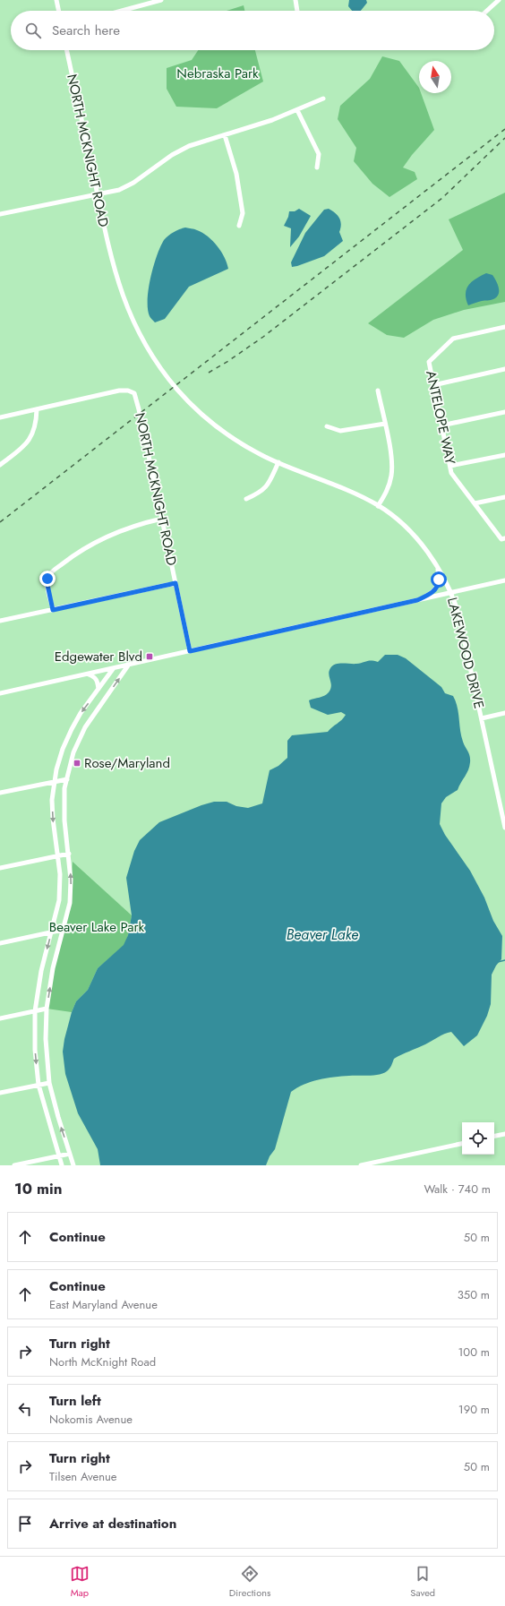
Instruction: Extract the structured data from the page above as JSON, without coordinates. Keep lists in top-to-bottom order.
{
  "streets": {
    "street": ["NORTH MCKNIGHT ROAD", "ANTELOPE WAY", "LAKEWOOD DRIVE"]
  },
  "crossings": [
    ["NORTH MCKNIGHT ROAD", "LAKEWOOD DRIVE"]
  ],
  "water": ["Beaver Lake"],
  "parks": ["Nebraska Park", "Beaver Lake Park"],
  "places": {
    "transit": ["Edgewater Blvd", "Rose/Maryland"]
  },
  "north": "top",
  "page": {
    "search": "Search here",
    "heading": ["10 min", "Walk · 740 m"],
    "list": [
      ["Continue", "50 m"],
      ["Continue", "East Maryland Avenue", "350 m"],
      ["Turn right", "North McKnight Road", "100 m"],
      ["Turn left", "Nokomis Avenue", "190 m"],
      ["Turn right", "Tilsen Avenue", "50 m"],
      "Arrive at destination"
    ],
    "nav": ["Map", "Directions", "Saved"]
  }
}
